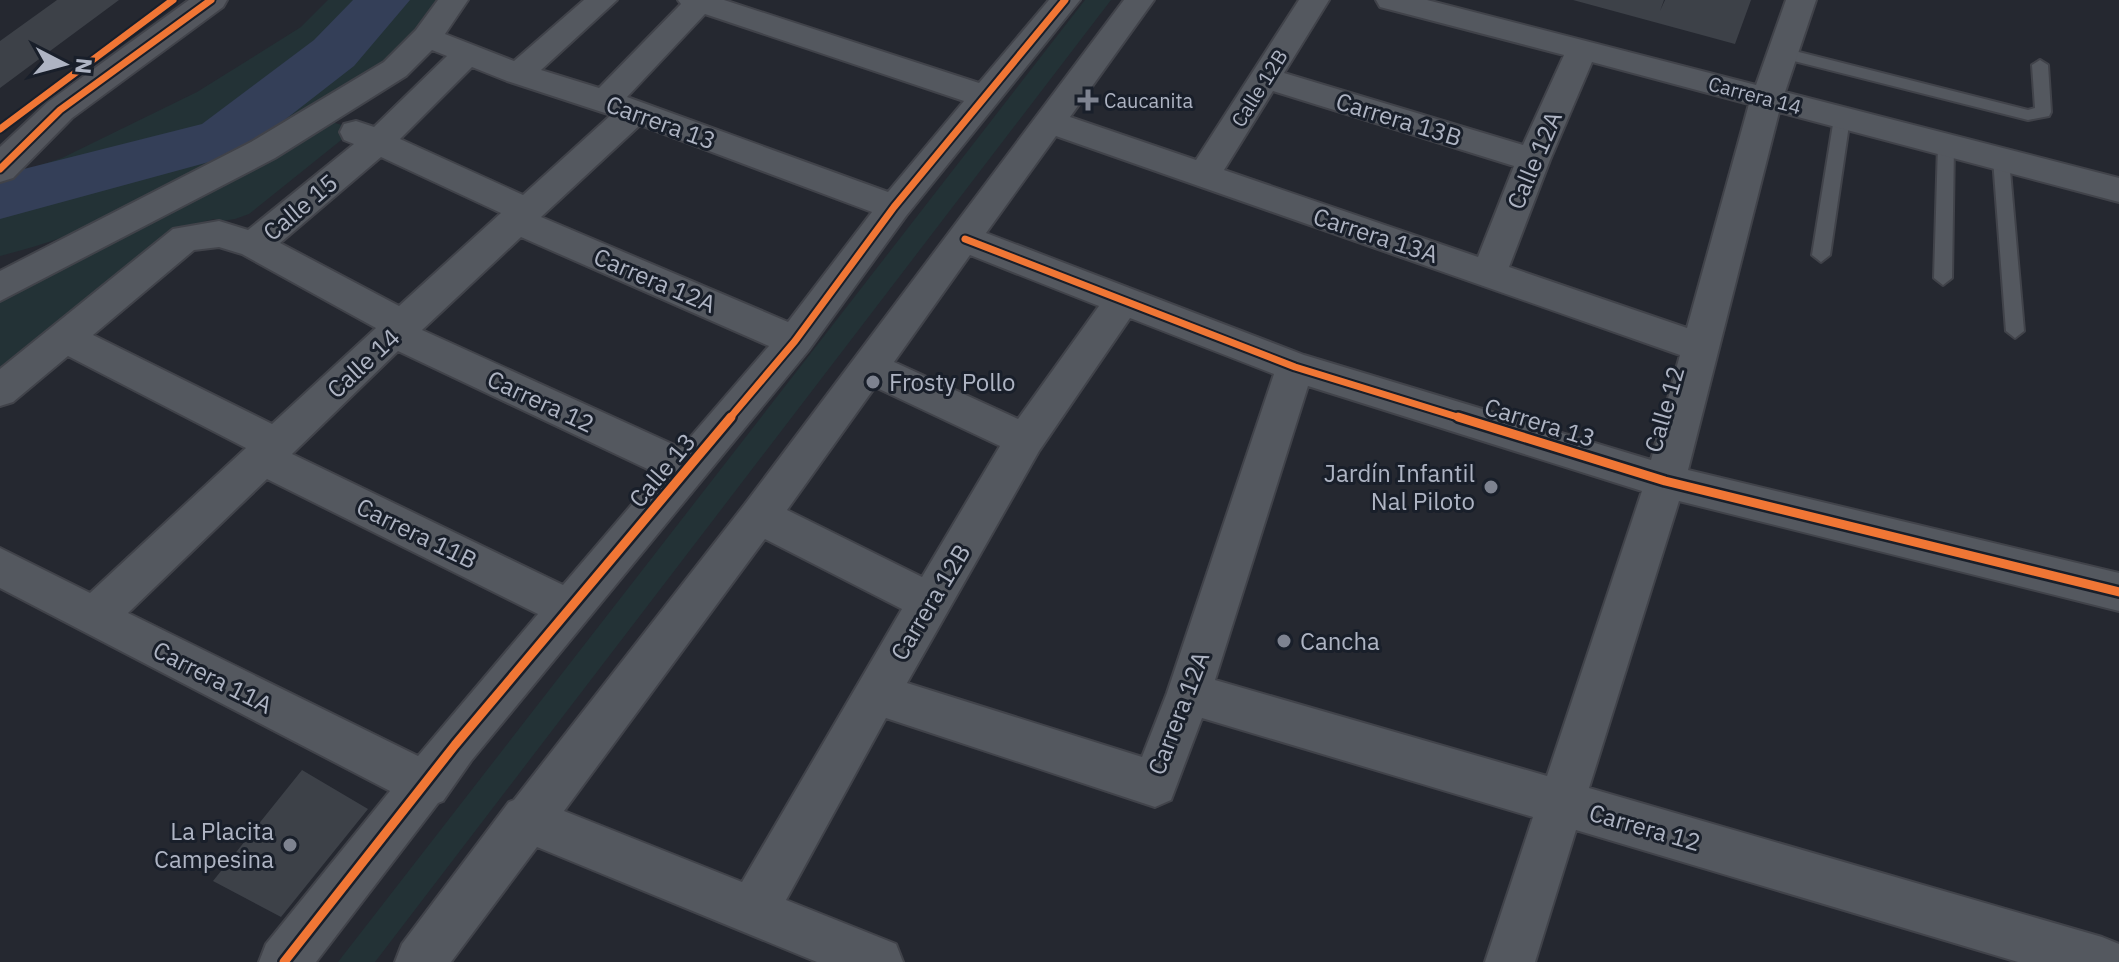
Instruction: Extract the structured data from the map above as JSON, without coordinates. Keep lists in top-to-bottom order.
{
  "streets": {
    "street": [
      "Calle 12B",
      "Carrera 14",
      "Carrera 13B",
      "Carrera 13",
      "Calle 12A",
      "Calle 15",
      "Carrera 13A",
      "Carrera 12A",
      "Calle 14",
      "Carrera 12",
      "Calle 12",
      "Calle 13",
      "Carrera 11B",
      "Carrera 12B",
      "Carrera 11A"
    ]
  },
  "crossings": [
    ["Calle 12B", "Carrera 13B"],
    ["Calle 12B", "Carrera 13A"],
    ["Carrera 14", "Calle 12A"],
    ["Carrera 14", "Calle 12"],
    ["Carrera 13B", "Calle 12A"],
    ["Carrera 13", "Calle 15"],
    ["Carrera 13", "Carrera 12A"],
    ["Carrera 13", "Calle 14"],
    ["Carrera 13", "Calle 12"],
    ["Carrera 13", "Calle 13"],
    ["Carrera 13", "Carrera 12B"],
    ["Calle 12A", "Carrera 13A"],
    ["Calle 15", "Carrera 12A"],
    ["Calle 15", "Carrera 12"],
    ["Calle 15", "Carrera 11B"],
    ["Carrera 13A", "Calle 12"],
    ["Carrera 12A", "Calle 14"],
    ["Carrera 12A", "Carrera 12"],
    ["Carrera 12A", "Calle 13"],
    ["Carrera 12A", "Carrera 12B"],
    ["Calle 14", "Carrera 12"],
    ["Calle 14", "Carrera 11B"],
    ["Calle 14", "Carrera 11A"],
    ["Carrera 12", "Calle 12"],
    ["Carrera 12", "Calle 13"],
    ["Calle 13", "Carrera 11B"],
    ["Calle 13", "Carrera 11A"]
  ],
  "places": {
    "health": ["Caucanita"],
    "other": [
      "Frosty Pollo",
      "Jardín Infantil Nal Piloto",
      "Cancha",
      "La Placita Campesina"
    ]
  },
  "north": "right"
}
